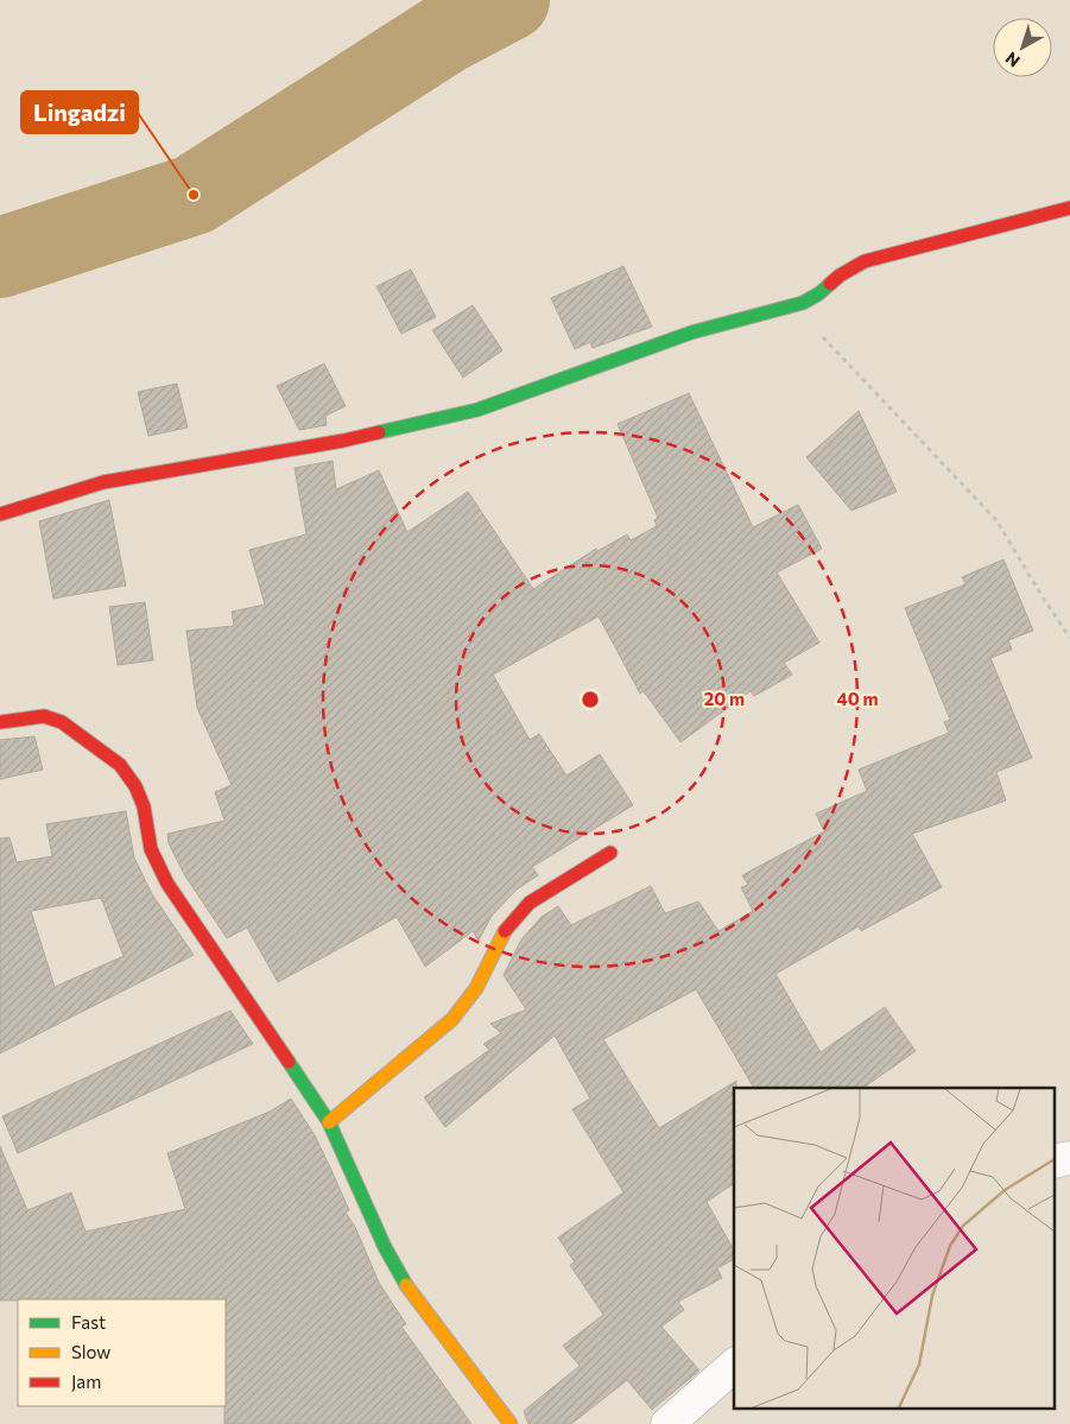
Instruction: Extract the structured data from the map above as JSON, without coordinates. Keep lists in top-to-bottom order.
{
  "places": ["Lingadzi"],
  "legend": ["Fast", "Slow", "Jam"],
  "north": "bottom left",
  "rings": ["20 m", "40 m"]
}
